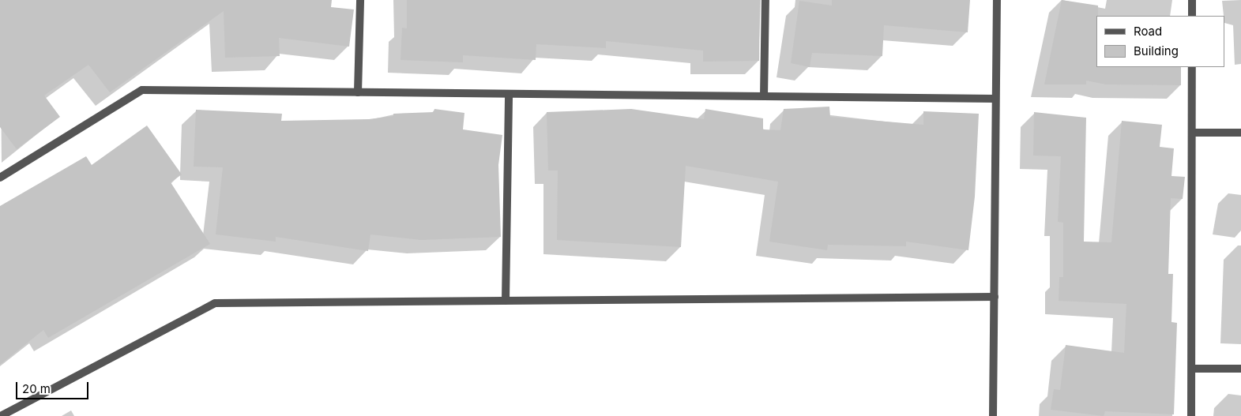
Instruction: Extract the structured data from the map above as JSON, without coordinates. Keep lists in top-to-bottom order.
{
  "legend": ["Road", "Building"],
  "scale_bar": "20 m"
}
